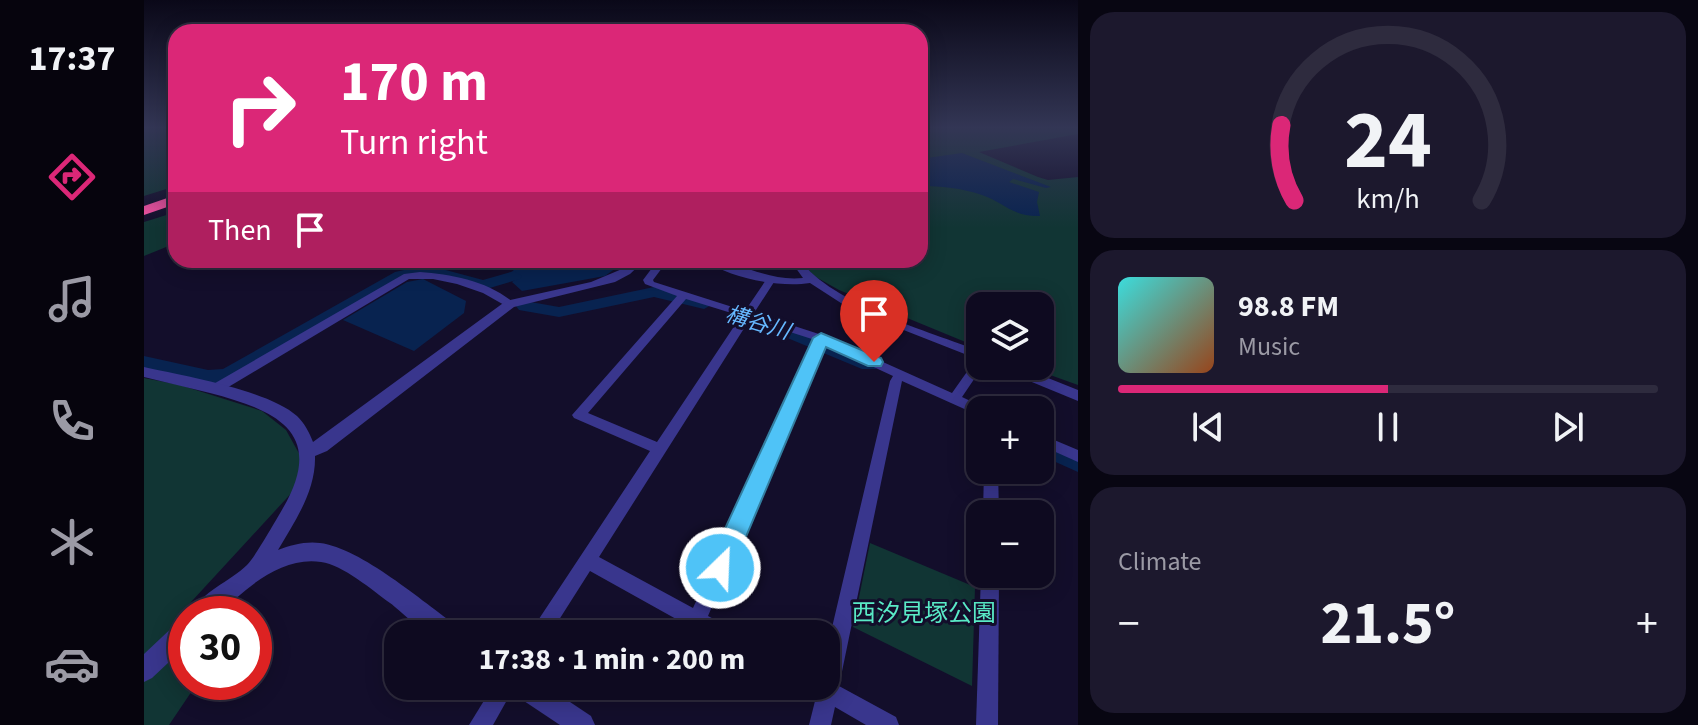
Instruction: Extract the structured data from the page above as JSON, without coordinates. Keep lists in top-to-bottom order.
{
  "water": ["構谷川"],
  "parks": ["西汐見塚公園"],
  "page": {
    "tabs": "17:37",
    "turn": ["170 m", "Turn right"],
    "then": "Then",
    "song": ["98.8 FM", "Music"],
    "map_buttons": ["+", "−"],
    "tile": "Climate",
    "heat": ["−", "21.5°", "+"],
    "limit": "30",
    "trip": "17:38 · 1 min · 200 m",
    "gauge": ["24", "km/h"]
  }
}
